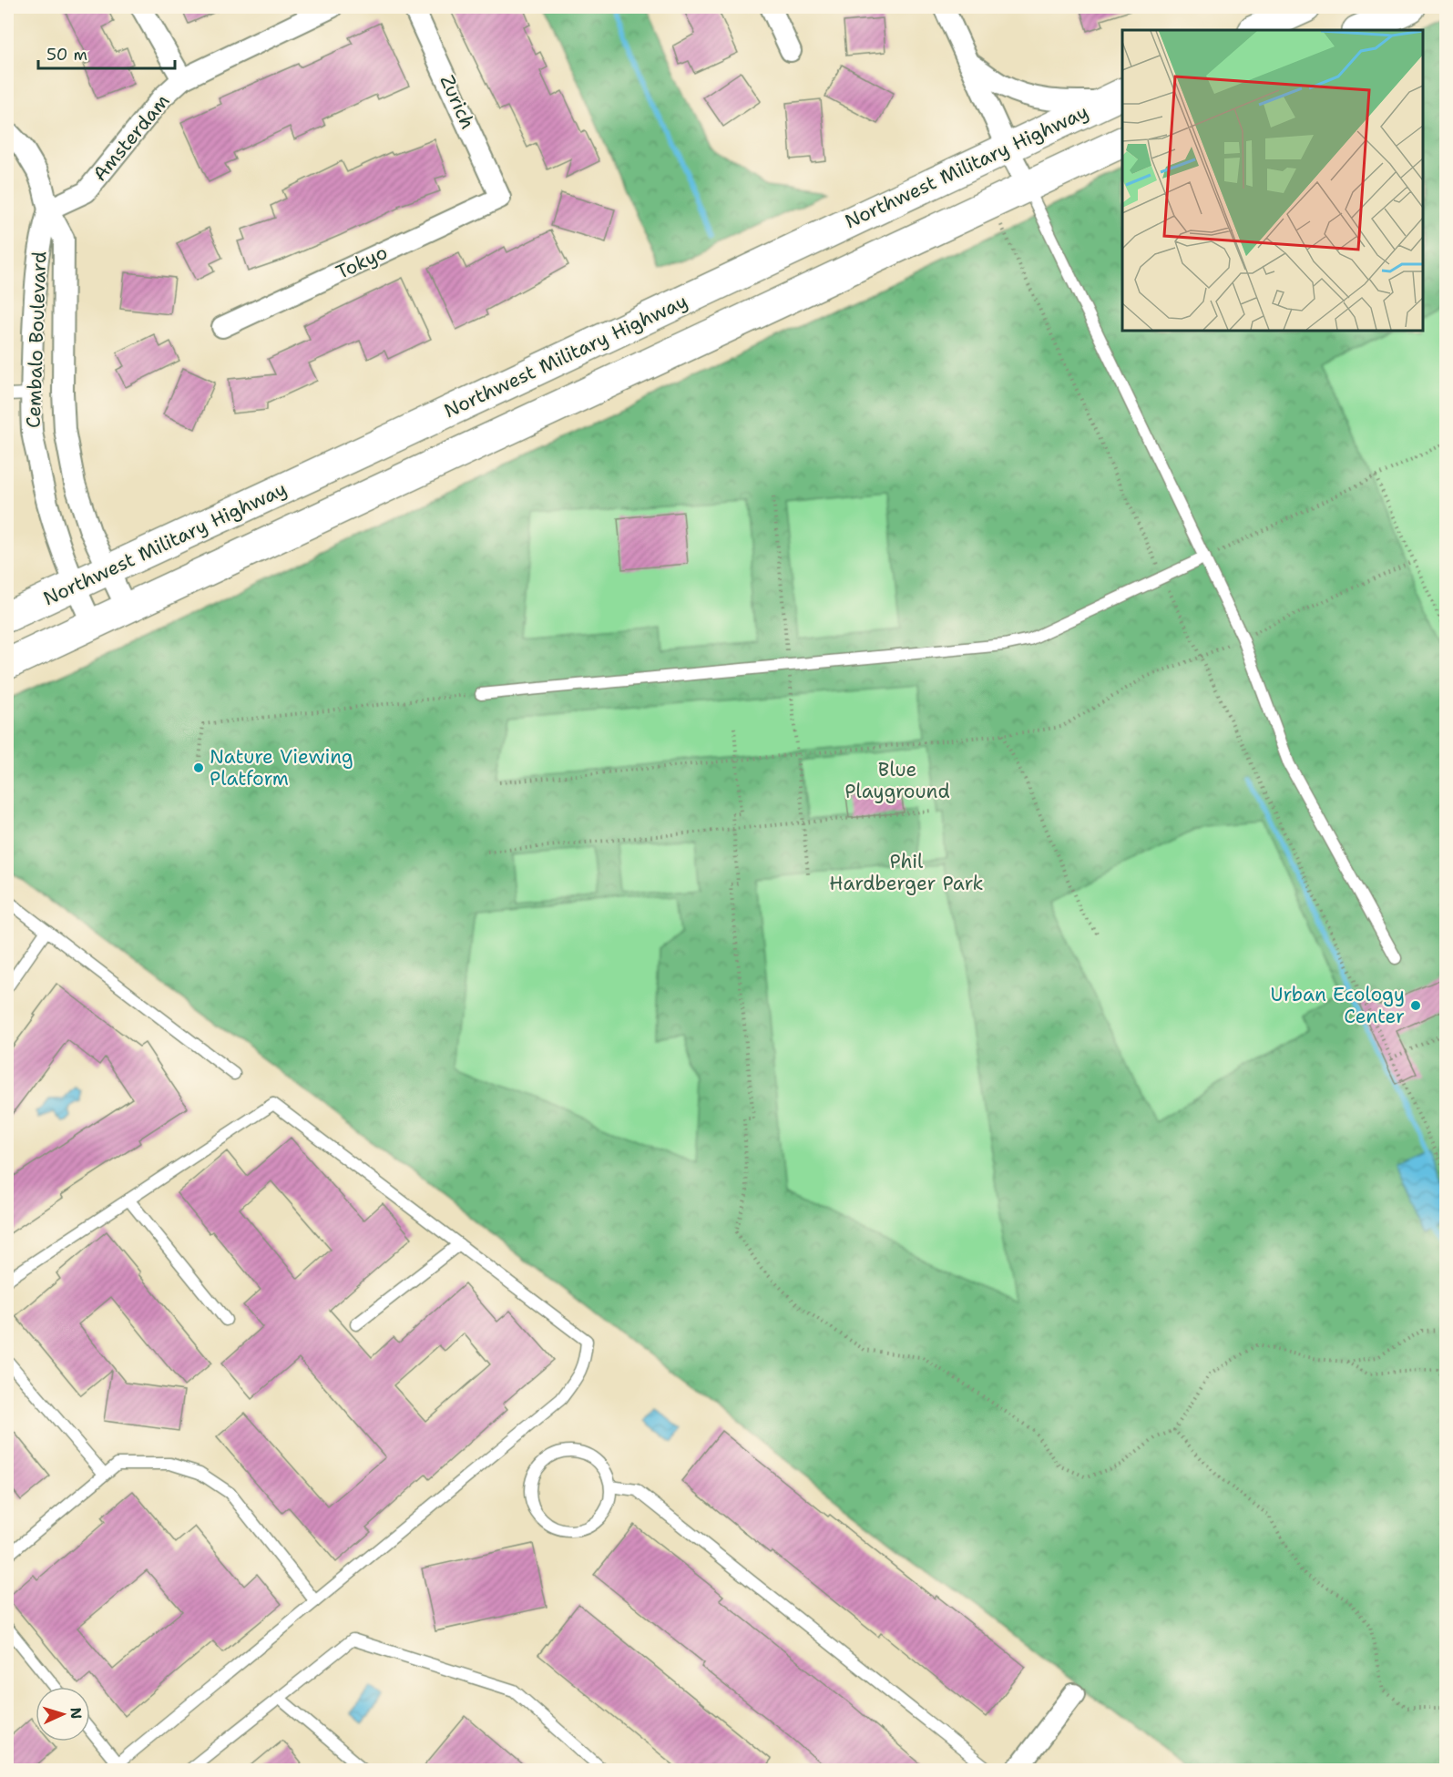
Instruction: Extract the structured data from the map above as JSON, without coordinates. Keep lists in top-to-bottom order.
{
  "streets": {
    "main road": ["Northwest Military Highway"],
    "street": [
      "Zurich",
      "Amsterdam",
      "Tokyo",
      "Cembalo Boulevard"
    ]
  },
  "crossings": [
    ["Zurich", "Tokyo"],
    ["Amsterdam", "Cembalo Boulevard"],
    ["Northwest Military Highway", "Cembalo Boulevard"]
  ],
  "parks": ["Blue Playground", "Phil Hardberger Park"],
  "places": ["Nature Viewing Platform", "Urban Ecology Center"],
  "scale_bar": "50 m",
  "north": "right"
}
